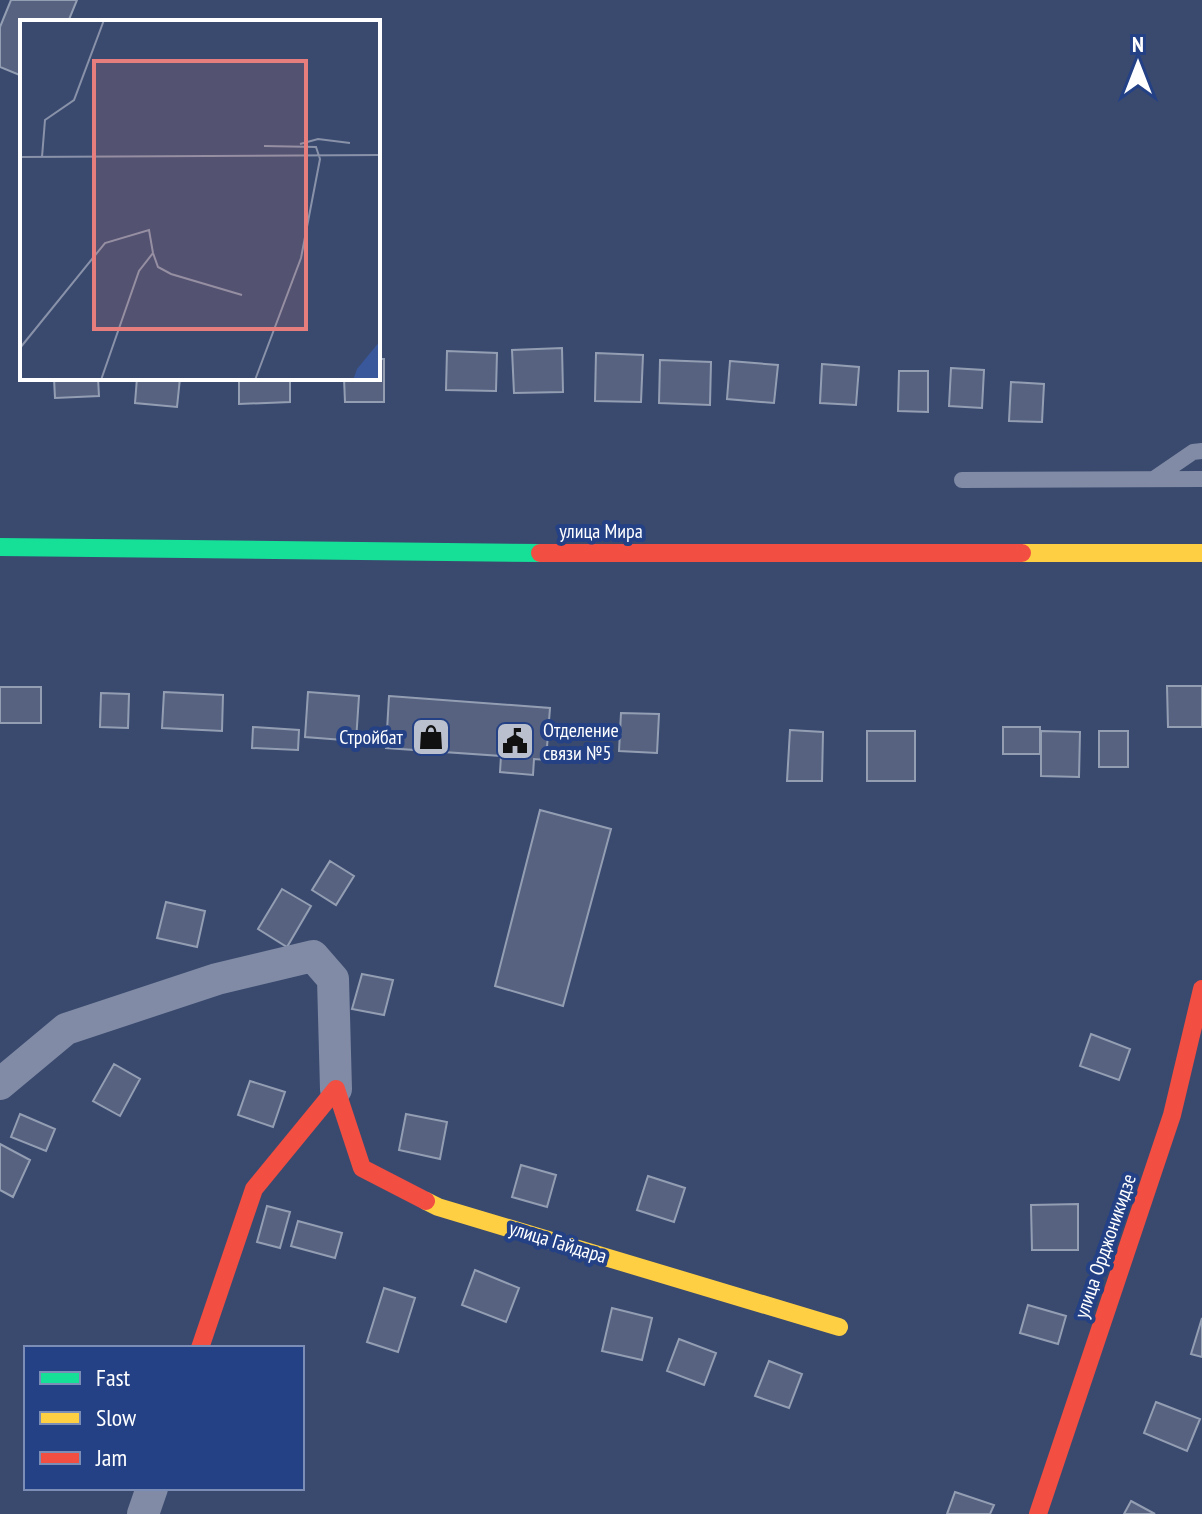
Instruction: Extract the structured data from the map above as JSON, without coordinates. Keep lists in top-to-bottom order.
{
  "streets": {
    "street": ["улица Мира", "улица Гайдара", "улица Орджоникидзе"]
  },
  "places": {
    "shop": ["Стройбат"],
    "public building": ["Отделение связи №5"]
  },
  "legend": ["Fast", "Slow", "Jam"],
  "north": "top"
}
